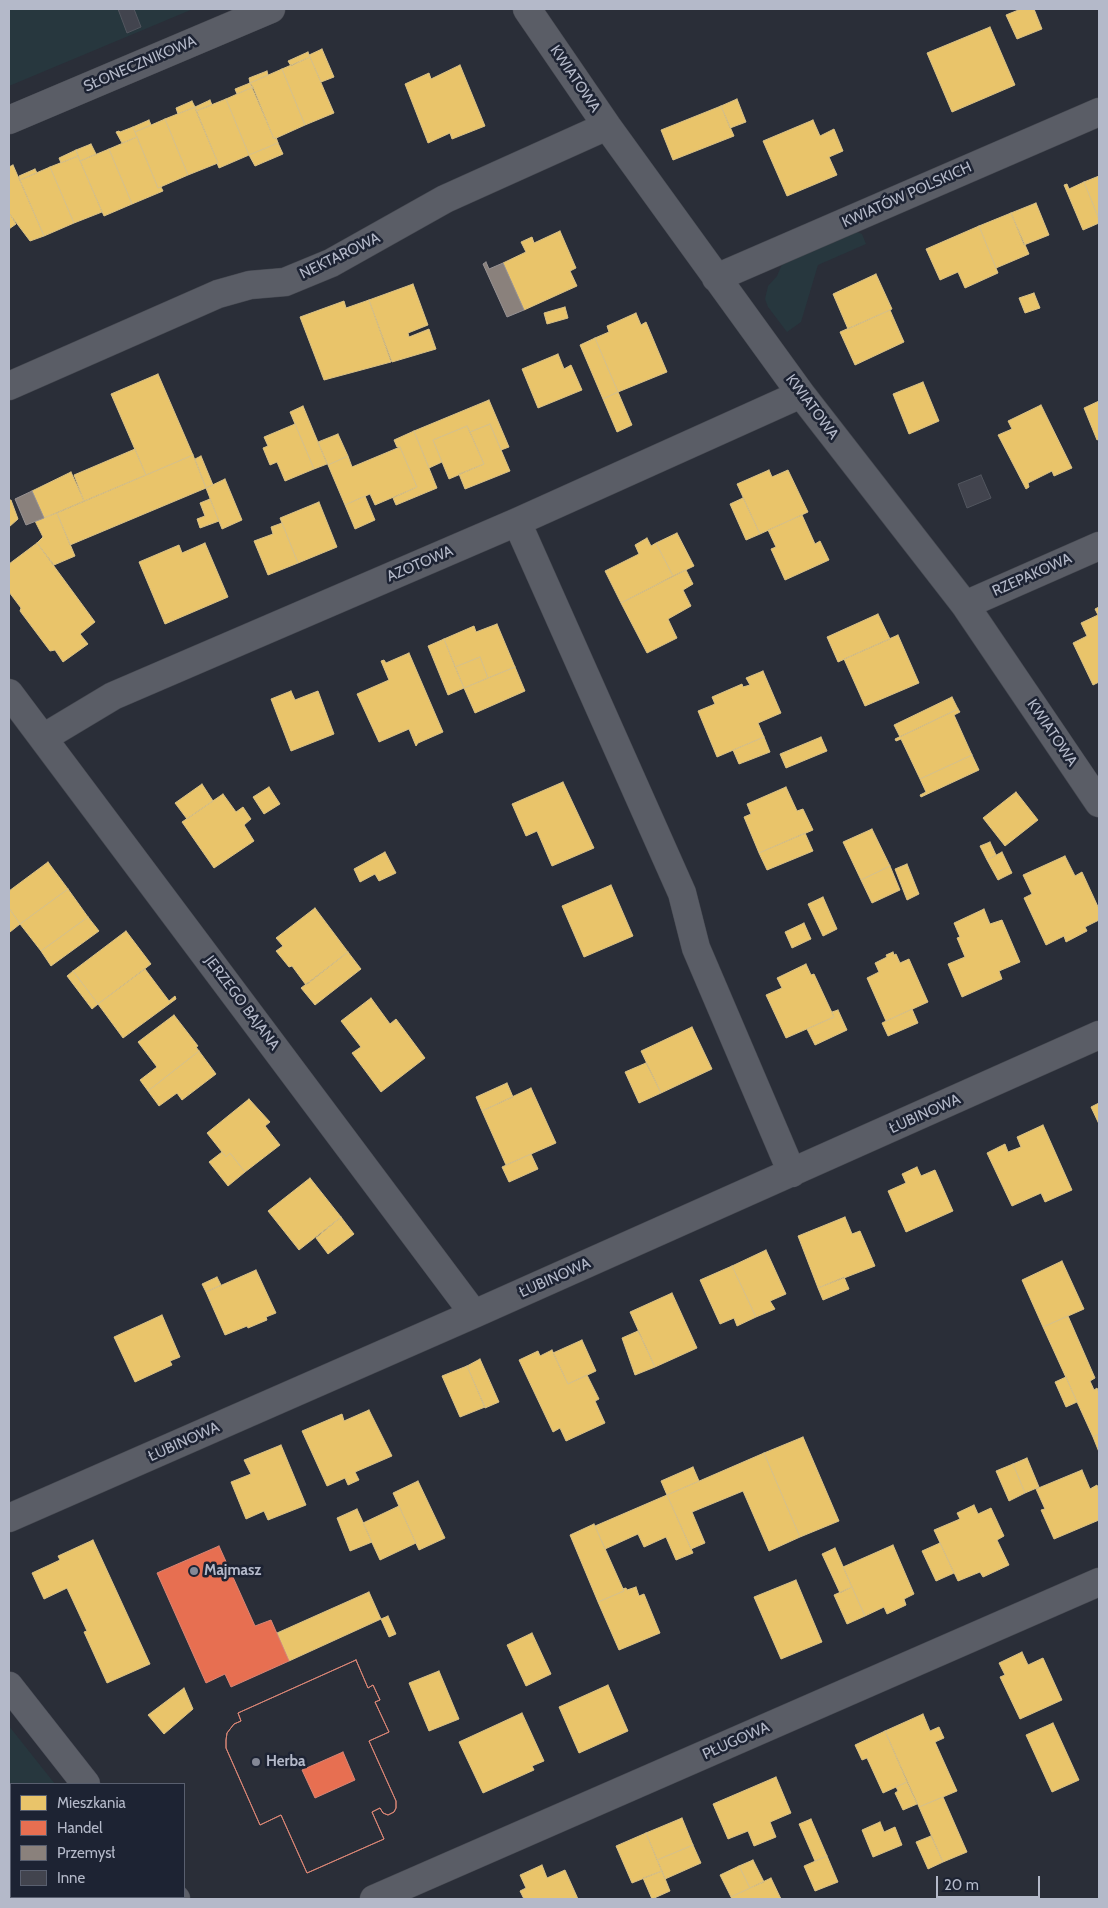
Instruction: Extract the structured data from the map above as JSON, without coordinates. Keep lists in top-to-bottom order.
{
  "streets": {
    "street": [
      "SŁONECZNIKOWA",
      "KWIATOWA",
      "KWIATÓW POLSKICH",
      "NEKTAROWA",
      "AZOTOWA",
      "RZEPAKOWA",
      "JERZEGO BAJANA",
      "ŁUBINOWA",
      "PŁUGOWA"
    ]
  },
  "crossings": [
    ["KWIATOWA", "KWIATÓW POLSKICH"],
    ["KWIATOWA", "NEKTAROWA"],
    ["KWIATOWA", "AZOTOWA"],
    ["KWIATOWA", "RZEPAKOWA"],
    ["AZOTOWA", "JERZEGO BAJANA"],
    ["JERZEGO BAJANA", "ŁUBINOWA"]
  ],
  "places": ["Majmasz", "Herba"],
  "legend": [
    "Mieszkania",
    "Handel",
    "Przemysł",
    "Inne"
  ],
  "scale_bar": "20 m"
}
